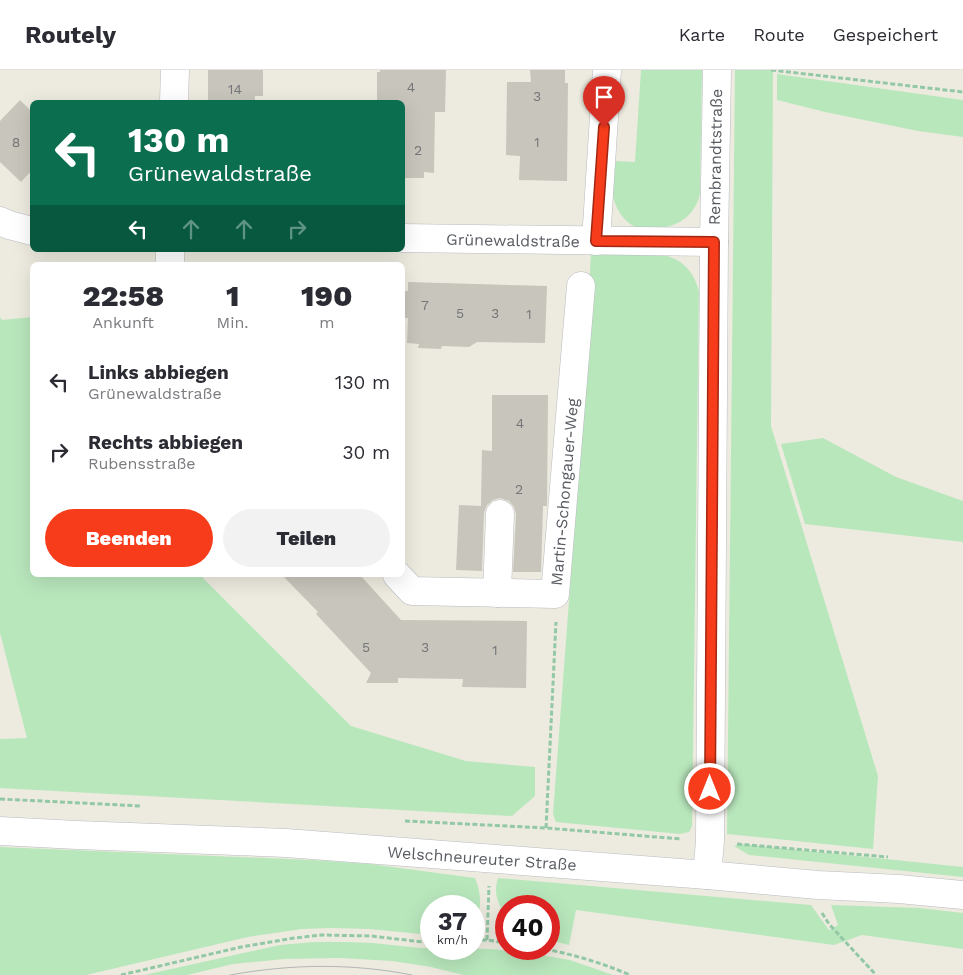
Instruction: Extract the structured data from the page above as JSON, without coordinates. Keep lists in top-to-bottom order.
{
  "streets": {
    "street": [
      "Rembrandtstraße",
      "Grünewaldstraße",
      "Martin-Schongauer-Weg",
      "Welschneureuter Straße"
    ]
  },
  "crossings": [
    ["Rembrandtstraße", "Grünewaldstraße"],
    ["Rembrandtstraße", "Welschneureuter Straße"]
  ],
  "house_numbers": [
    "4",
    "14",
    "3",
    "8",
    "1",
    "2",
    "7",
    "5",
    "3",
    "1",
    "4",
    "2",
    "5",
    "3",
    "1"
  ],
  "page": {
    "header": "Routely",
    "nav": ["Karte", "Route", "Gespeichert"],
    "turn": ["130 m", "Grünewaldstraße"],
    "eta": [
      "22:58",
      "Ankunft",
      "1",
      "Min.",
      "190",
      "m"
    ],
    "list": [
      {
        "name": "Links abbiegen",
        "note": "Grünewaldstraße",
        "value": "130 m"
      },
      {
        "name": "Rechts abbiegen",
        "note": "Rubensstraße",
        "value": "30 m"
      }
    ],
    "buttons": ["Beenden", "Teilen"],
    "speed": "37 km/h",
    "limit": "40"
  }
}
